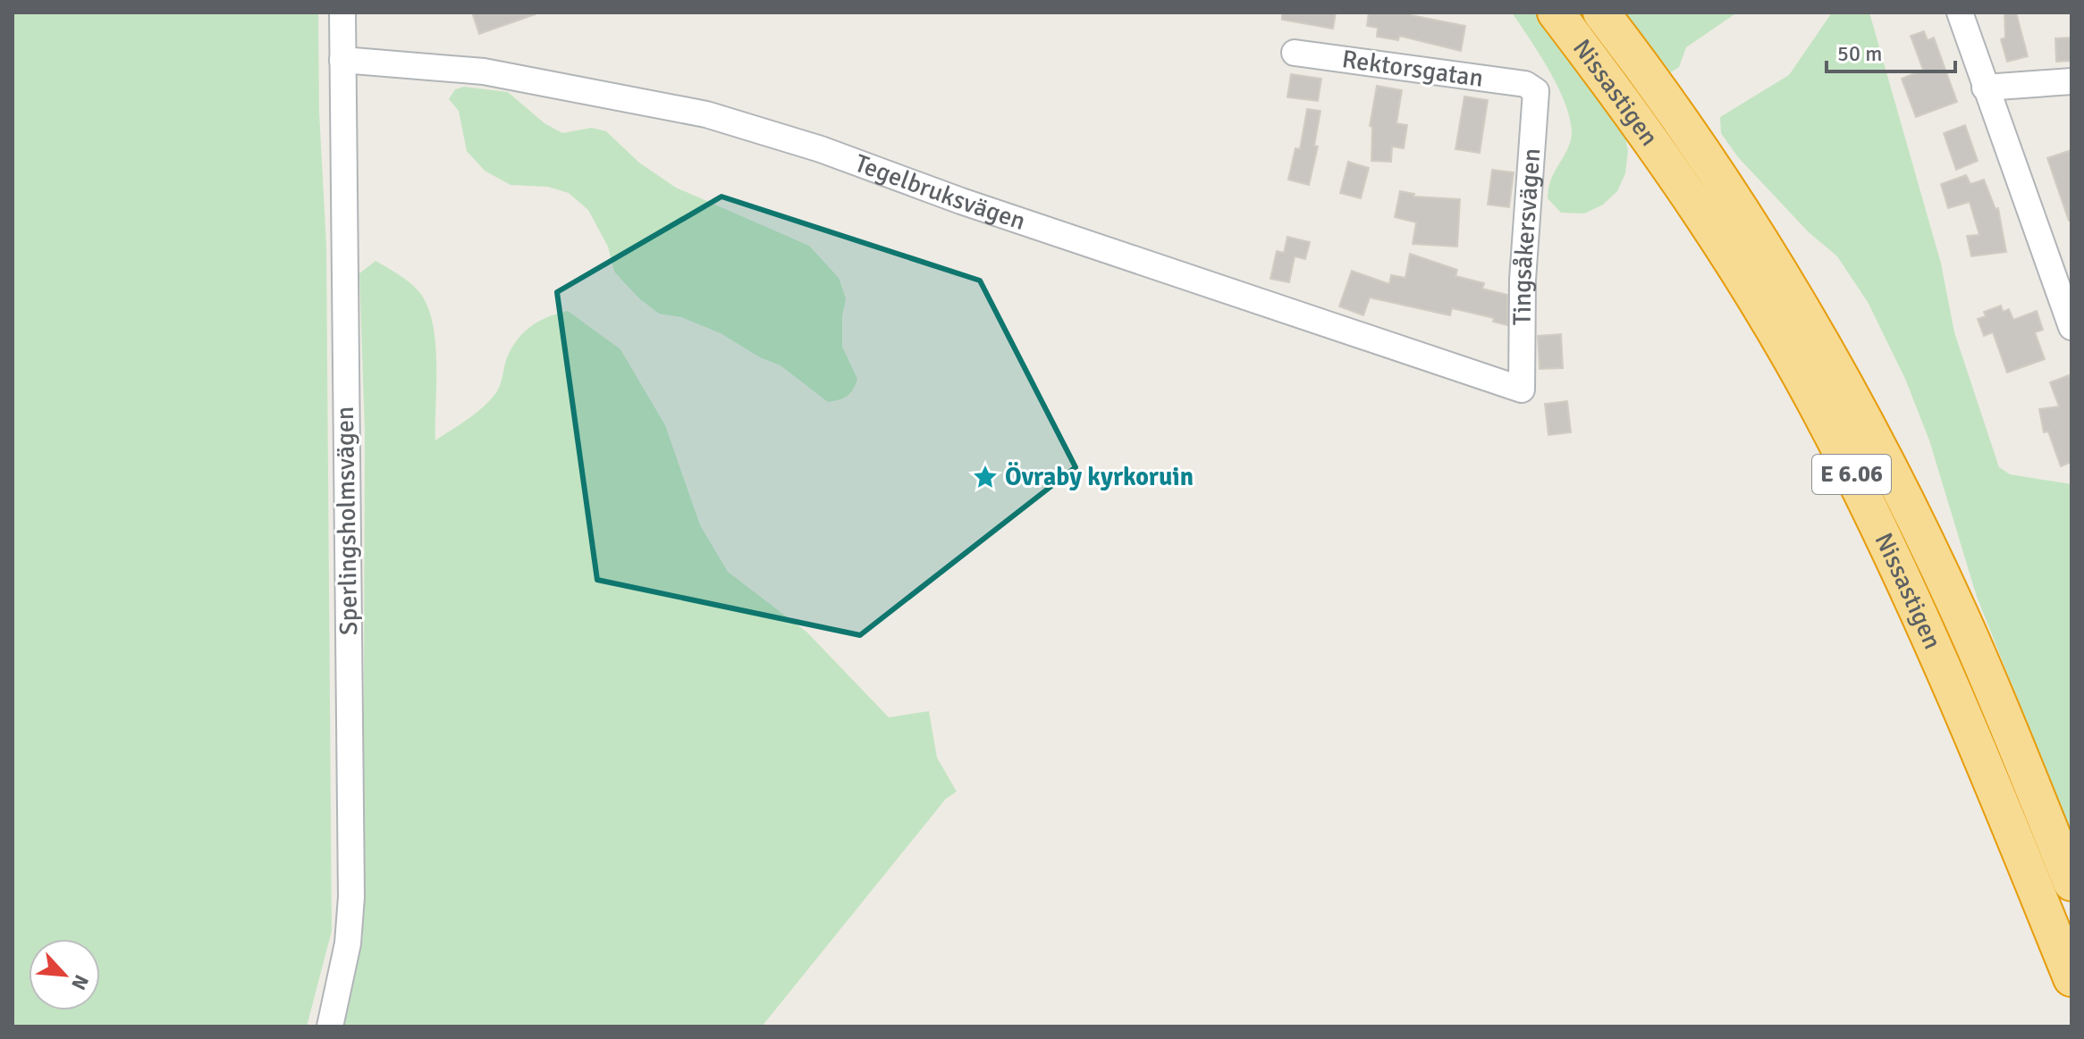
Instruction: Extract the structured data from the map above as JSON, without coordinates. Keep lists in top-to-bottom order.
{
  "streets": {
    "highway": ["Nissastigen", "E 6.06"],
    "street": [
      "Rektorsgatan",
      "Tegelbruksvägen",
      "Tingsåkersvägen",
      "Sperlingsholmsvägen"
    ]
  },
  "crossings": [
    ["Rektorsgatan", "Tingsåkersvägen"],
    ["Tegelbruksvägen", "Tingsåkersvägen"],
    ["Tegelbruksvägen", "Sperlingsholmsvägen"]
  ],
  "places": {
    "place": ["Övraby kyrkoruin"]
  },
  "scale_bar": "50 m",
  "north": "bottom right"
}
